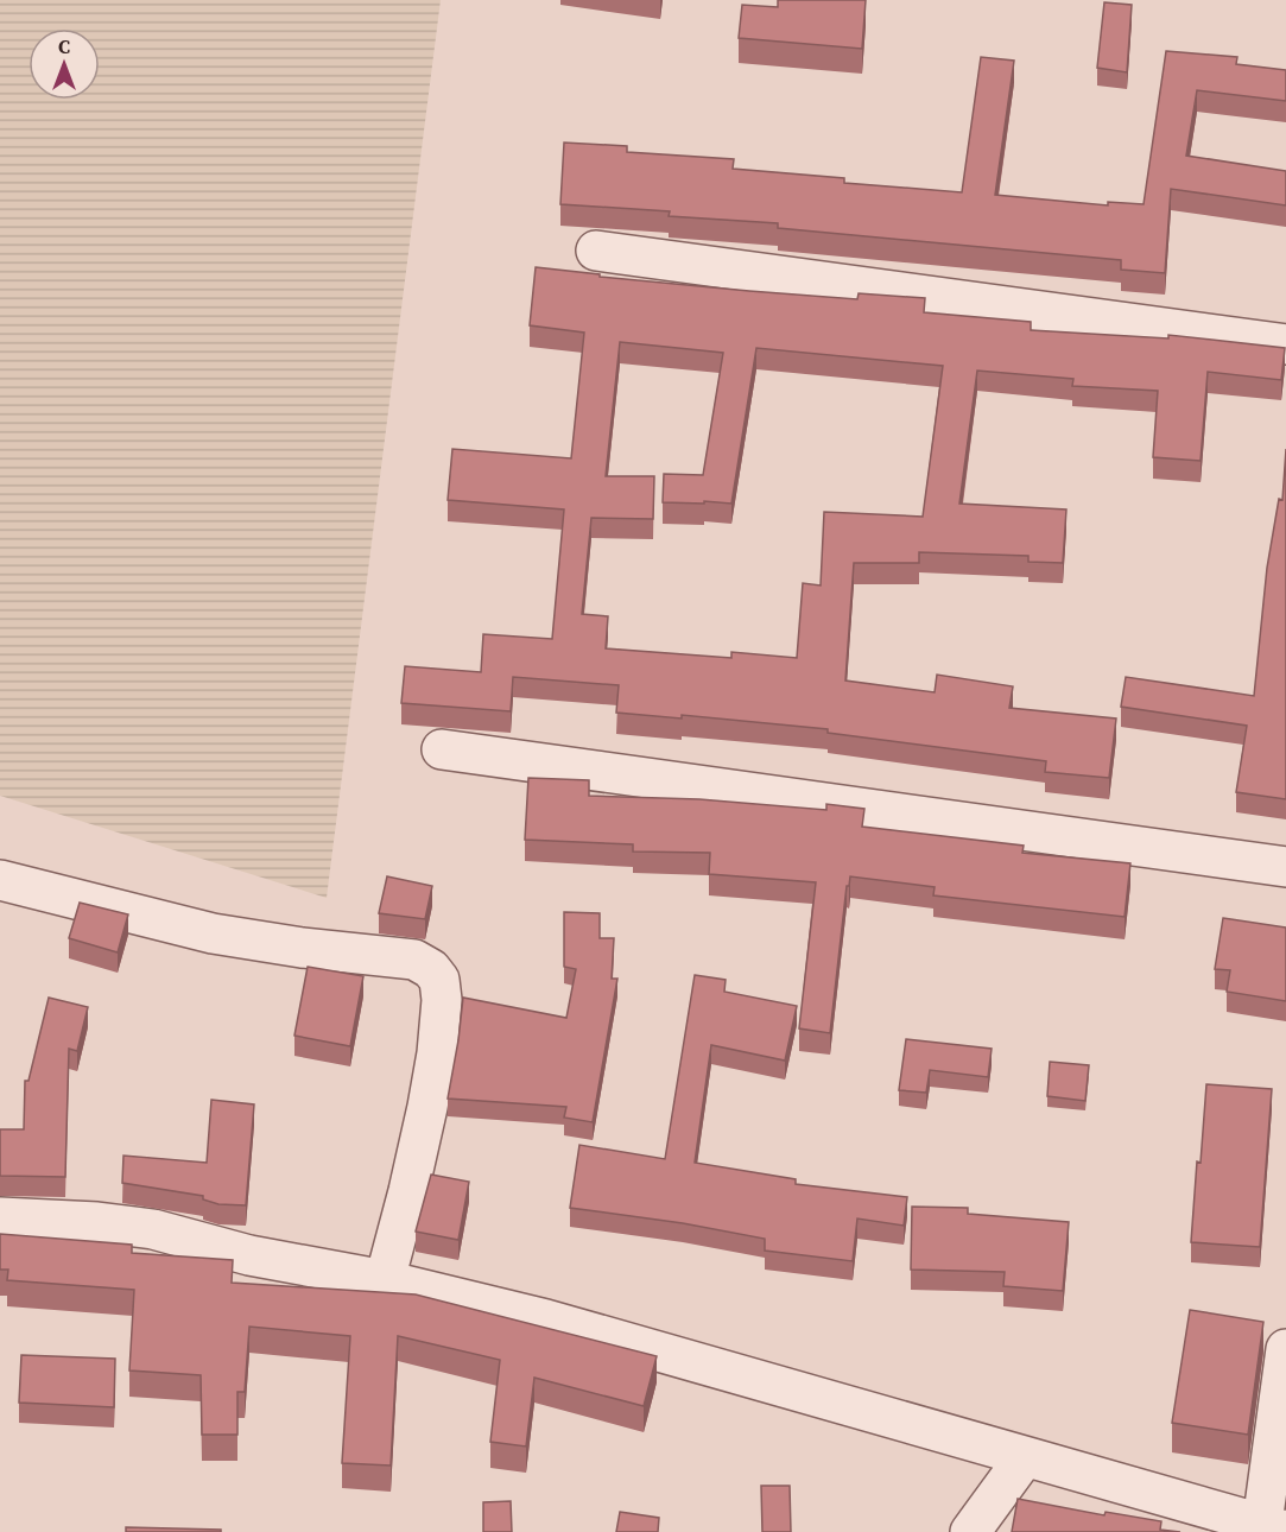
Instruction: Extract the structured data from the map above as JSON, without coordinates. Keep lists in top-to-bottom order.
{
  "north": "top"
}
